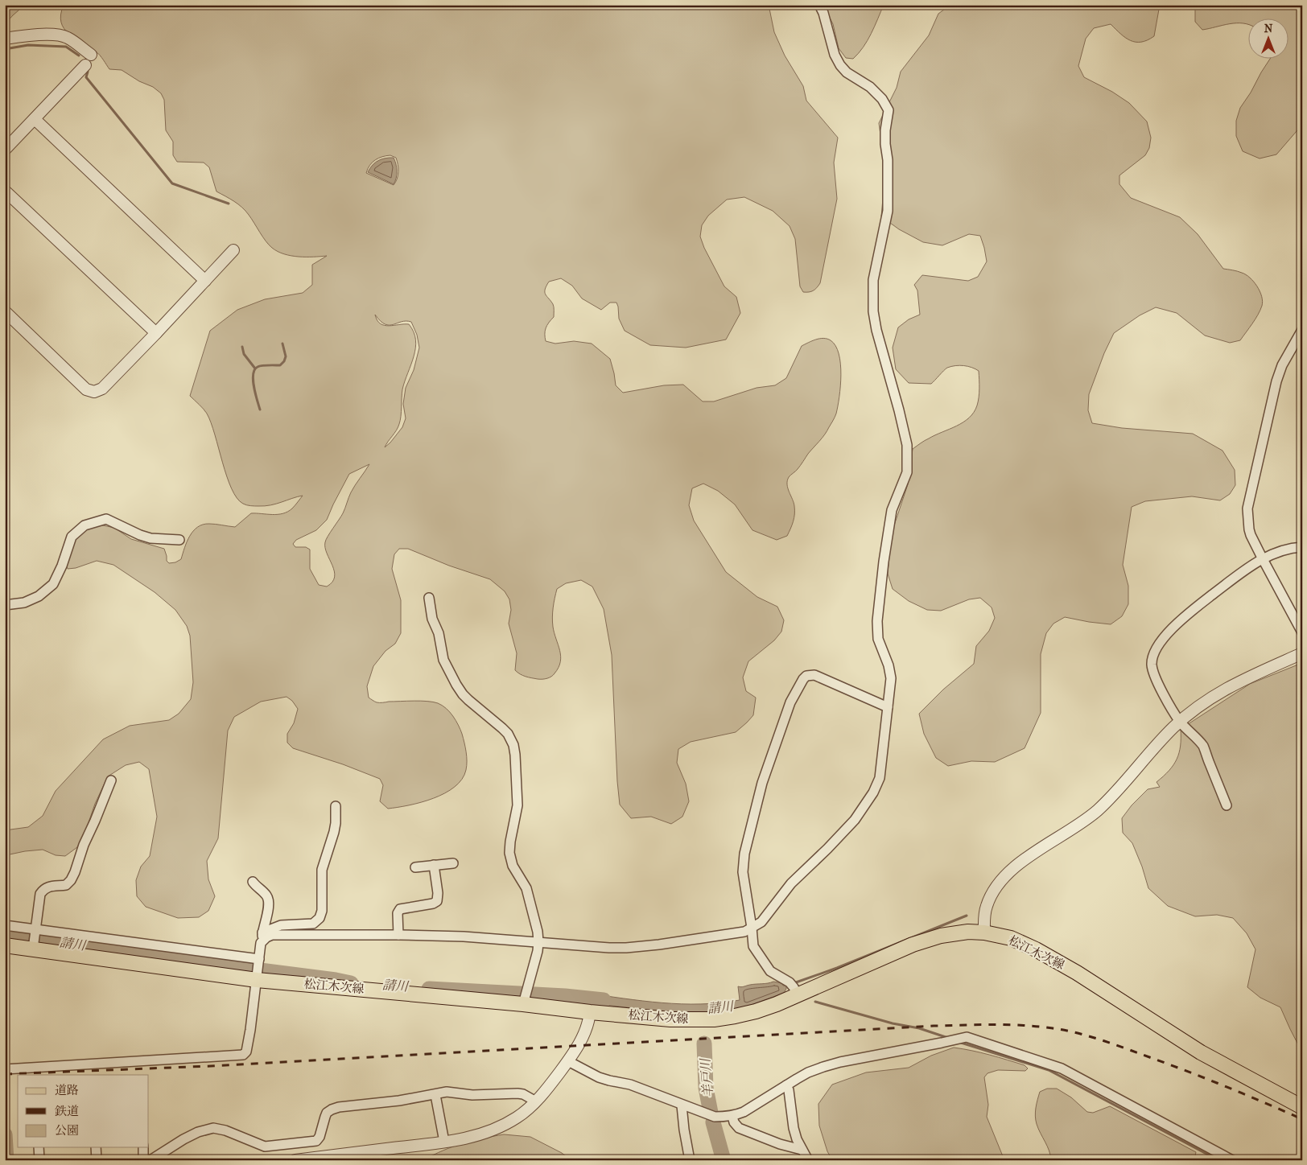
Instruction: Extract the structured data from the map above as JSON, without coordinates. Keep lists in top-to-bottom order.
{
  "streets": {
    "main road": ["松江木次線"]
  },
  "water": ["請川", "羊戸川"],
  "legend": ["道路", "鉄道", "公園"],
  "north": "top"
}
